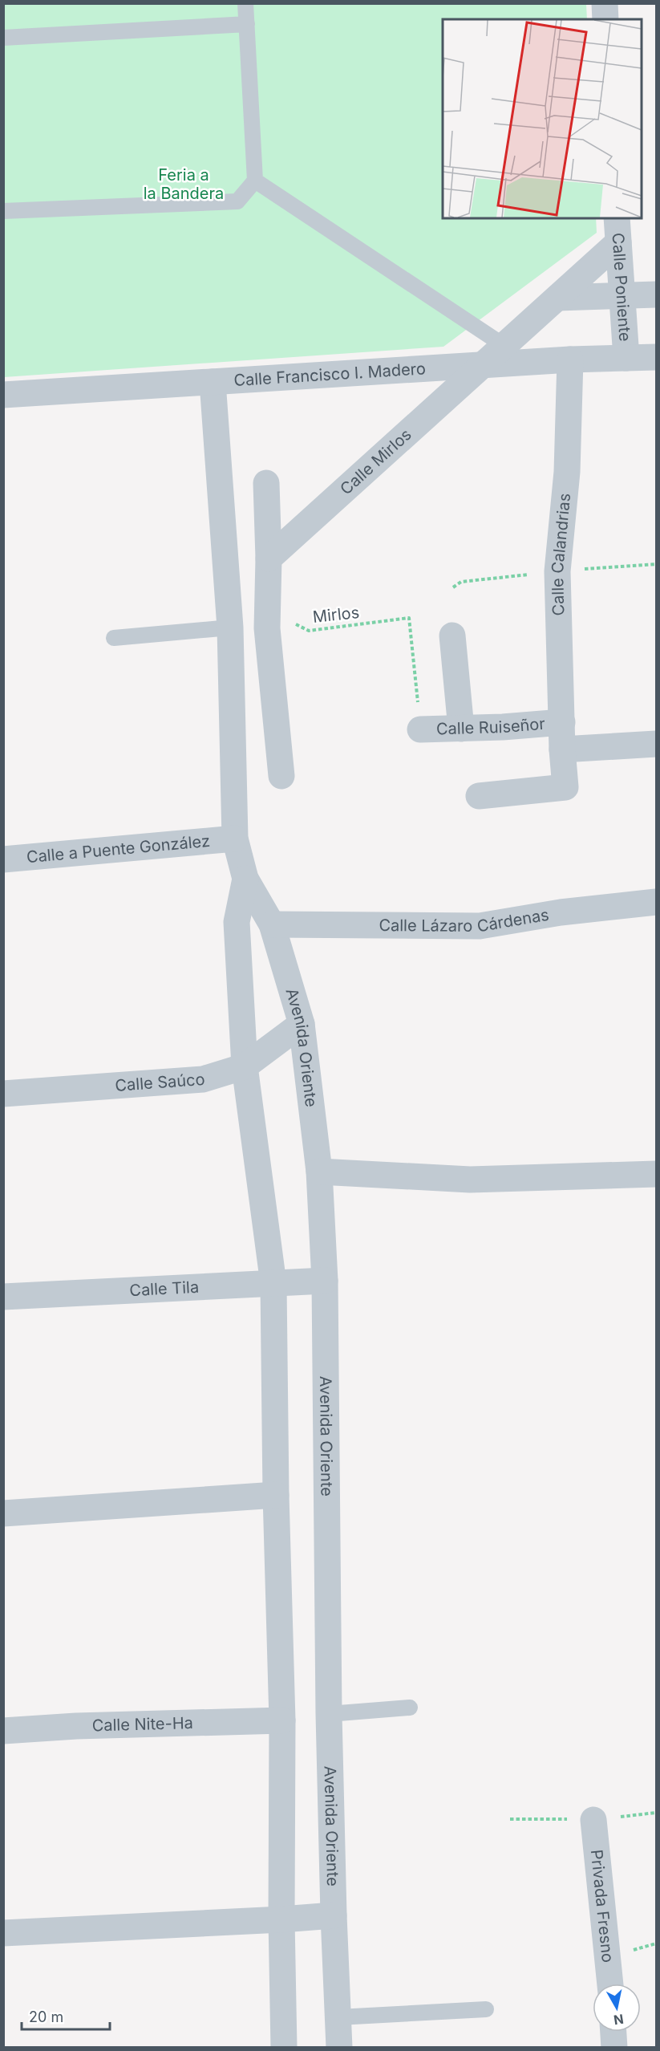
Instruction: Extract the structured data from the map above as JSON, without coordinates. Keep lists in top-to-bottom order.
{
  "streets": {
    "street": [
      "Calle Poniente",
      "Calle Francisco I. Madero",
      "Calle Mirlos",
      "Calle Calandrias",
      "Calle Ruiseñor",
      "Calle a Puente González",
      "Calle Lázaro Cárdenas",
      "Avenida Oriente",
      "Calle Saúco",
      "Calle Tila",
      "Calle Nite-Ha",
      "Privada Fresno"
    ],
    "path": ["Mirlos"]
  },
  "crossings": [
    ["Calle Poniente", "Calle Francisco I. Madero"],
    ["Calle Poniente", "Calle Mirlos"],
    ["Calle Francisco I. Madero", "Calle Mirlos"],
    ["Calle Francisco I. Madero", "Calle Calandrias"],
    ["Calle Calandrias", "Calle Ruiseñor"],
    ["Mirlos", "Calle Ruiseñor"],
    ["Calle a Puente González", "Avenida Oriente"],
    ["Calle Lázaro Cárdenas", "Avenida Oriente"],
    ["Avenida Oriente", "Calle Saúco"],
    ["Avenida Oriente", "Calle Tila"]
  ],
  "parks": ["Feria a la Bandera"],
  "scale_bar": "20 m",
  "north": "bottom"
}
